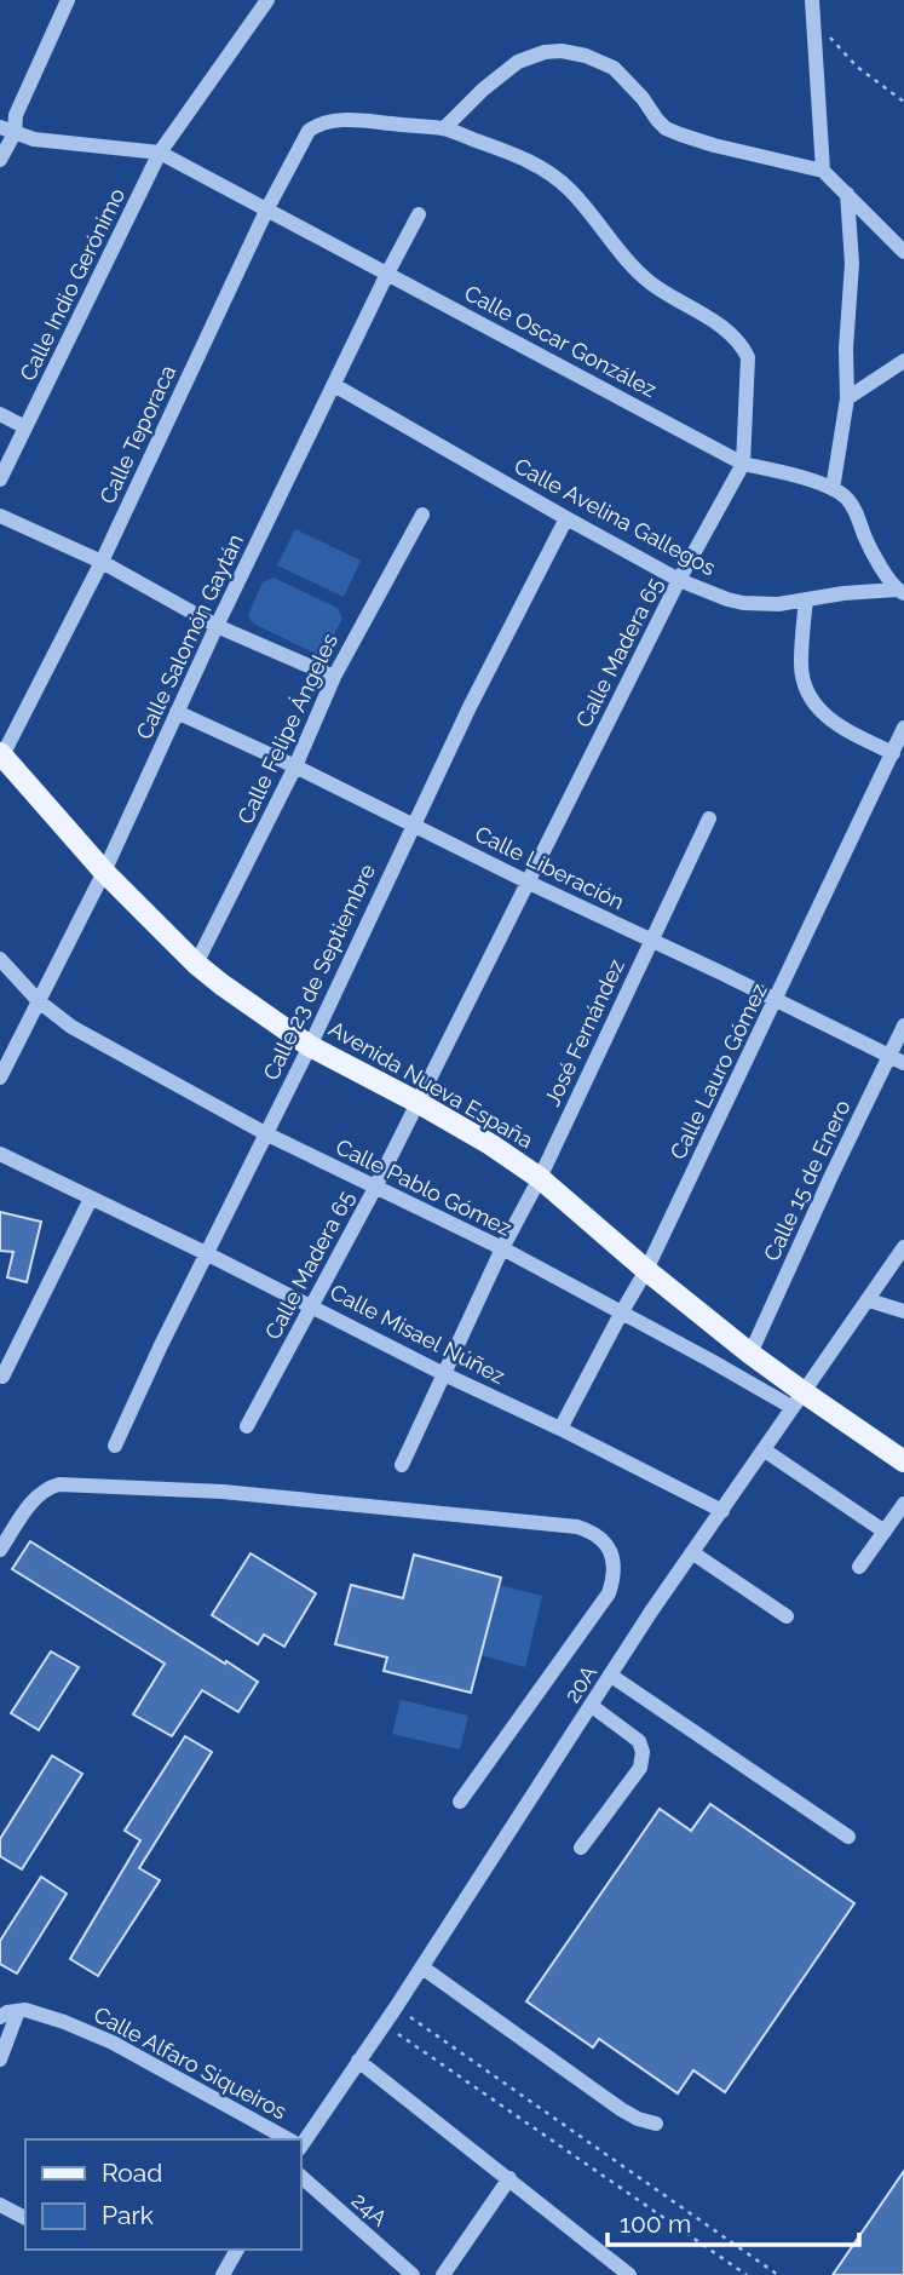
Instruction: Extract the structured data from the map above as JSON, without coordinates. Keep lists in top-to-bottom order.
{
  "streets": {
    "main road": ["Avenida Nueva España"],
    "street": [
      "Calle Indio Gerónimo",
      "Calle Oscar González",
      "Calle Teporaca",
      "Calle Avelina Gallegos",
      "Calle Salomón Gaytán",
      "Calle Madera 65",
      "Calle Felipe Ángeles",
      "Calle Liberación",
      "Calle 23 de Septiembre",
      "José Fernández",
      "Calle Lauro Gómez",
      "Calle 15 de Enero",
      "Calle Pablo Gómez",
      "Calle Misael Núñez",
      "20A",
      "Calle Alfaro Siqueiros",
      "24A"
    ]
  },
  "crossings": [
    ["Calle Indio Gerónimo", "Calle Oscar González"],
    ["Calle Oscar González", "Calle Teporaca"],
    ["Calle Oscar González", "Calle Salomón Gaytán"],
    ["Calle Oscar González", "Calle Madera 65"],
    ["Calle Teporaca", "Calle Madera 65"],
    ["Calle Teporaca", "Avenida Nueva España"],
    ["Calle Avelina Gallegos", "Calle Salomón Gaytán"],
    ["Calle Avelina Gallegos", "Calle Madera 65"],
    ["Calle Avelina Gallegos", "Calle 23 de Septiembre"],
    ["Calle Salomón Gaytán", "Calle Liberación"],
    ["Calle Salomón Gaytán", "Avenida Nueva España"],
    ["Calle Salomón Gaytán", "Calle Pablo Gómez"],
    ["Calle Madera 65", "Calle Liberación"],
    ["Calle Madera 65", "Avenida Nueva España"],
    ["Calle Madera 65", "Calle Pablo Gómez"],
    ["Calle Madera 65", "Calle Misael Núñez"],
    ["Calle Felipe Ángeles", "Calle Liberación"],
    ["Calle Felipe Ángeles", "Avenida Nueva España"],
    ["Calle Liberación", "Calle 23 de Septiembre"],
    ["Calle Liberación", "José Fernández"],
    ["Calle Liberación", "Calle Lauro Gómez"],
    ["Calle Liberación", "Calle 15 de Enero"],
    ["Calle 23 de Septiembre", "Avenida Nueva España"],
    ["Calle 23 de Septiembre", "Calle Pablo Gómez"],
    ["Calle 23 de Septiembre", "Calle Misael Núñez"],
    ["José Fernández", "Avenida Nueva España"],
    ["José Fernández", "Calle Pablo Gómez"],
    ["José Fernández", "Calle Misael Núñez"],
    ["Calle Lauro Gómez", "Avenida Nueva España"],
    ["Calle Lauro Gómez", "Calle Pablo Gómez"],
    ["Calle Lauro Gómez", "Calle Misael Núñez"],
    ["Avenida Nueva España", "Calle 15 de Enero"],
    ["Avenida Nueva España", "Calle Pablo Gómez"],
    ["Avenida Nueva España", "20A"],
    ["Calle Pablo Gómez", "20A"],
    ["Calle Misael Núñez", "20A"]
  ],
  "legend": ["Road", "Park"],
  "scale_bar": "100 m"
}
